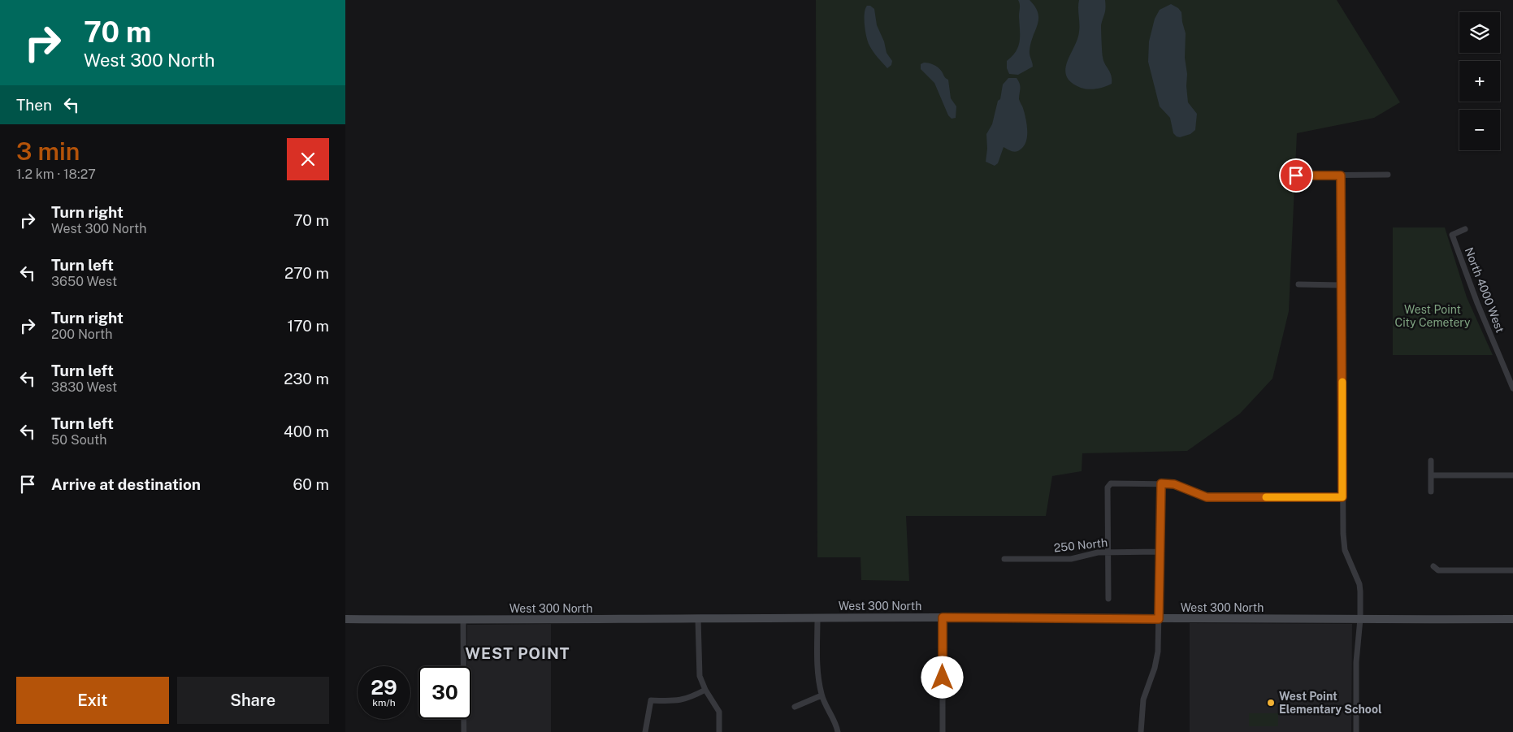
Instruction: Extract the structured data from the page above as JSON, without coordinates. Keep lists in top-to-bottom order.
{
  "streets": {
    "main road": ["West 300 North"],
    "street": ["North 4000 West", "250 North"]
  },
  "districts": ["WEST POINT"],
  "parks": ["West Point City Cemetery"],
  "places": ["West Point Elementary School"],
  "page": {
    "turn": ["70 m", "West 300 North"],
    "map_buttons": ["+", "−"],
    "then": "Then",
    "heading": ["3 min", "1.2 km · 18:27"],
    "list": [
      {
        "name": "Turn right",
        "note": "West 300 North",
        "value": "70 m"
      },
      {
        "name": "Turn left",
        "note": "3650 West",
        "value": "270 m"
      },
      {
        "name": "Turn right",
        "note": "200 North",
        "value": "170 m"
      },
      {
        "name": "Turn left",
        "note": "3830 West",
        "value": "230 m"
      },
      {
        "name": "Turn left",
        "note": "50 South",
        "value": "400 m"
      },
      {
        "name": "Arrive at destination",
        "value": "60 m"
      }
    ],
    "speed": "29 km/h",
    "limit": "30",
    "buttons": ["Exit", "Share"]
  }
}
